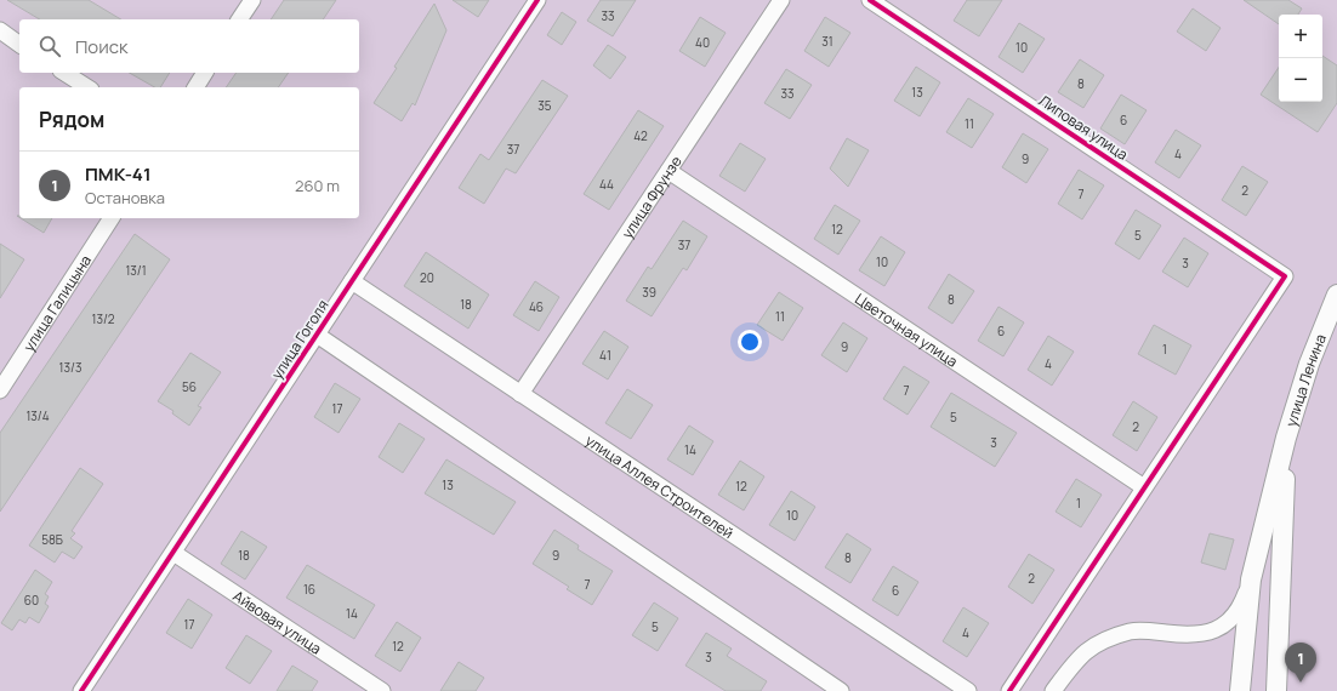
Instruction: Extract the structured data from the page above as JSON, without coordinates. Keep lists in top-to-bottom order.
{
  "streets": {
    "street": [
      "Липовая улица",
      "улица Фрунзе",
      "улица Галицына",
      "Цветочная улица",
      "улица Гоголя",
      "улица Ленина",
      "улица Аллея Строителей",
      "Айвовая улица"
    ]
  },
  "crossings": [
    ["Липовая улица", "Цветочная улица"],
    ["улица Фрунзе", "Цветочная улица"],
    ["улица Фрунзе", "улица Аллея Строителей"],
    ["улица Гоголя", "улица Аллея Строителей"],
    ["улица Гоголя", "Айвовая улица"]
  ],
  "house_numbers": [
    "33",
    "31",
    "40",
    "10",
    "8",
    "13",
    "33",
    "35",
    "6",
    "11",
    "42",
    "37",
    "4",
    "9",
    "44",
    "2",
    "7",
    "12",
    "5",
    "37",
    "10",
    "3",
    "13/1",
    "20",
    "39",
    "8",
    "18",
    "46",
    "11",
    "13/2",
    "6",
    "9",
    "1",
    "41",
    "4",
    "13/3",
    "56",
    "7",
    "17",
    "13/4",
    "5",
    "2",
    "3",
    "14",
    "13",
    "12",
    "1",
    "10",
    "58Б",
    "18",
    "9",
    "8",
    "2",
    "7",
    "16",
    "6",
    "60",
    "14",
    "17",
    "5",
    "4",
    "12",
    "3"
  ],
  "page": {
    "map_buttons": ["+", "−"],
    "search": "Поиск",
    "heading": "Рядом",
    "list": [
      {
        "mark": "1",
        "name": "ПМК-41",
        "note": "Остановка",
        "value": "260 m"
      }
    ],
    "pins": "1"
  }
}
